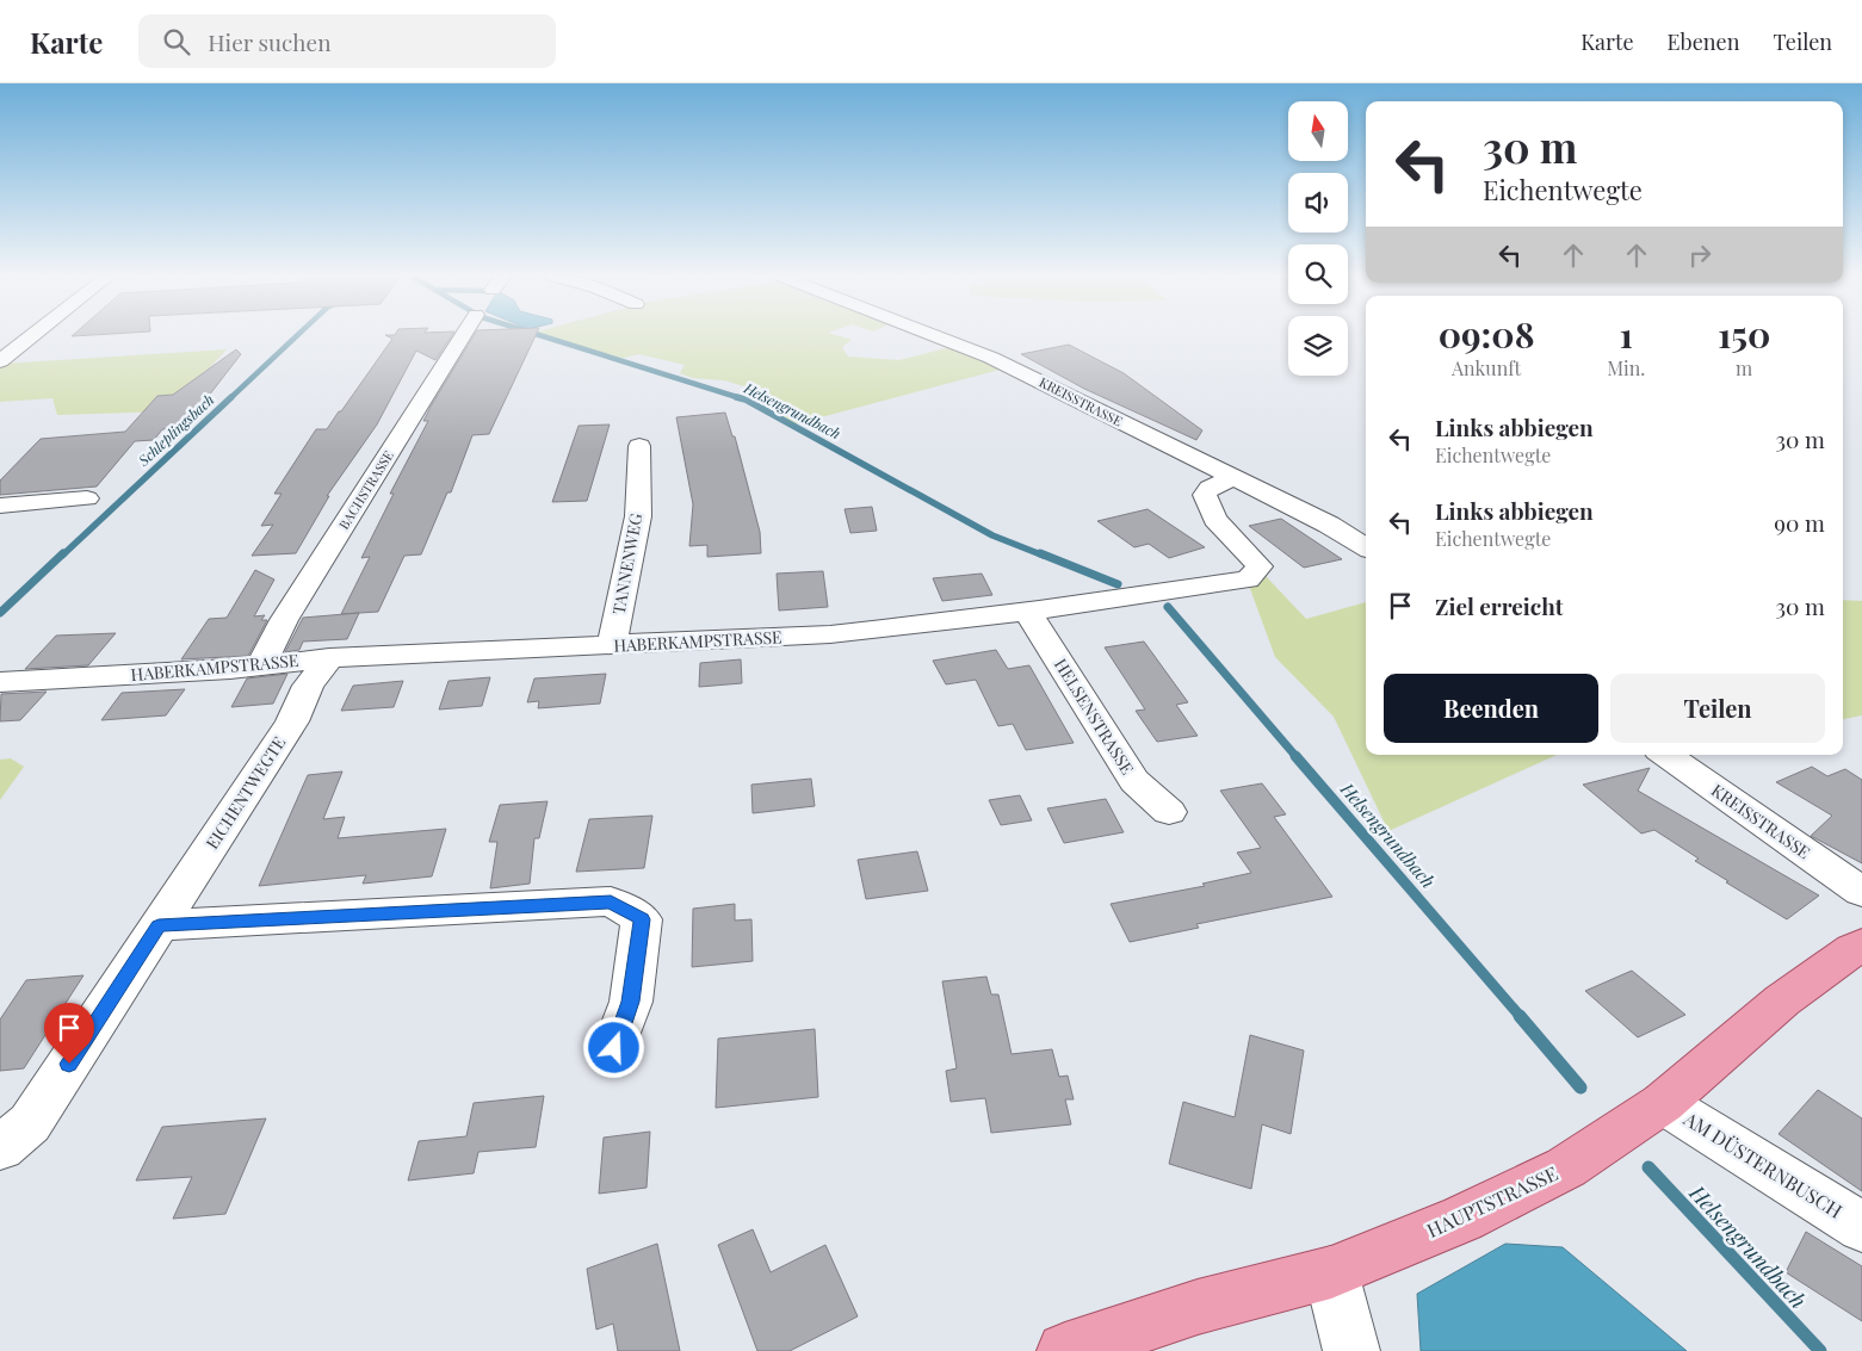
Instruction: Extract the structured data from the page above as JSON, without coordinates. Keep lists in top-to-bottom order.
{
  "streets": {
    "main road": ["HAUPTSTRASSE"],
    "street": [
      "KREISSTRASSE",
      "BACHSTRASSE",
      "TANNENWEG",
      "HABERKAMPSTRASSE",
      "HELSENSTRASSE",
      "EICHENTWEGTE",
      "AM DÜSTERNBUSCH"
    ]
  },
  "crossings": [
    ["KREISSTRASSE", "HABERKAMPSTRASSE"],
    ["BACHSTRASSE", "HABERKAMPSTRASSE"],
    ["TANNENWEG", "HABERKAMPSTRASSE"],
    ["HABERKAMPSTRASSE", "HELSENSTRASSE"],
    ["HABERKAMPSTRASSE", "EICHENTWEGTE"],
    ["AM DÜSTERNBUSCH", "HAUPTSTRASSE"]
  ],
  "water": ["Helsengrundbach", "Schleplingsbach"],
  "north": "top",
  "page": {
    "header": "Karte",
    "search": "Hier suchen",
    "nav": ["Karte", "Ebenen", "Teilen"],
    "turn": ["30 m", "Eichentwegte"],
    "eta": [
      "09:08",
      "Ankunft",
      "1",
      "Min.",
      "150",
      "m"
    ],
    "list": [
      {
        "name": "Links abbiegen",
        "note": "Eichentwegte",
        "value": "30 m"
      },
      {
        "name": "Links abbiegen",
        "note": "Eichentwegte",
        "value": "90 m"
      },
      {
        "name": "Ziel erreicht",
        "value": "30 m"
      }
    ],
    "buttons": ["Beenden", "Teilen"]
  }
}
